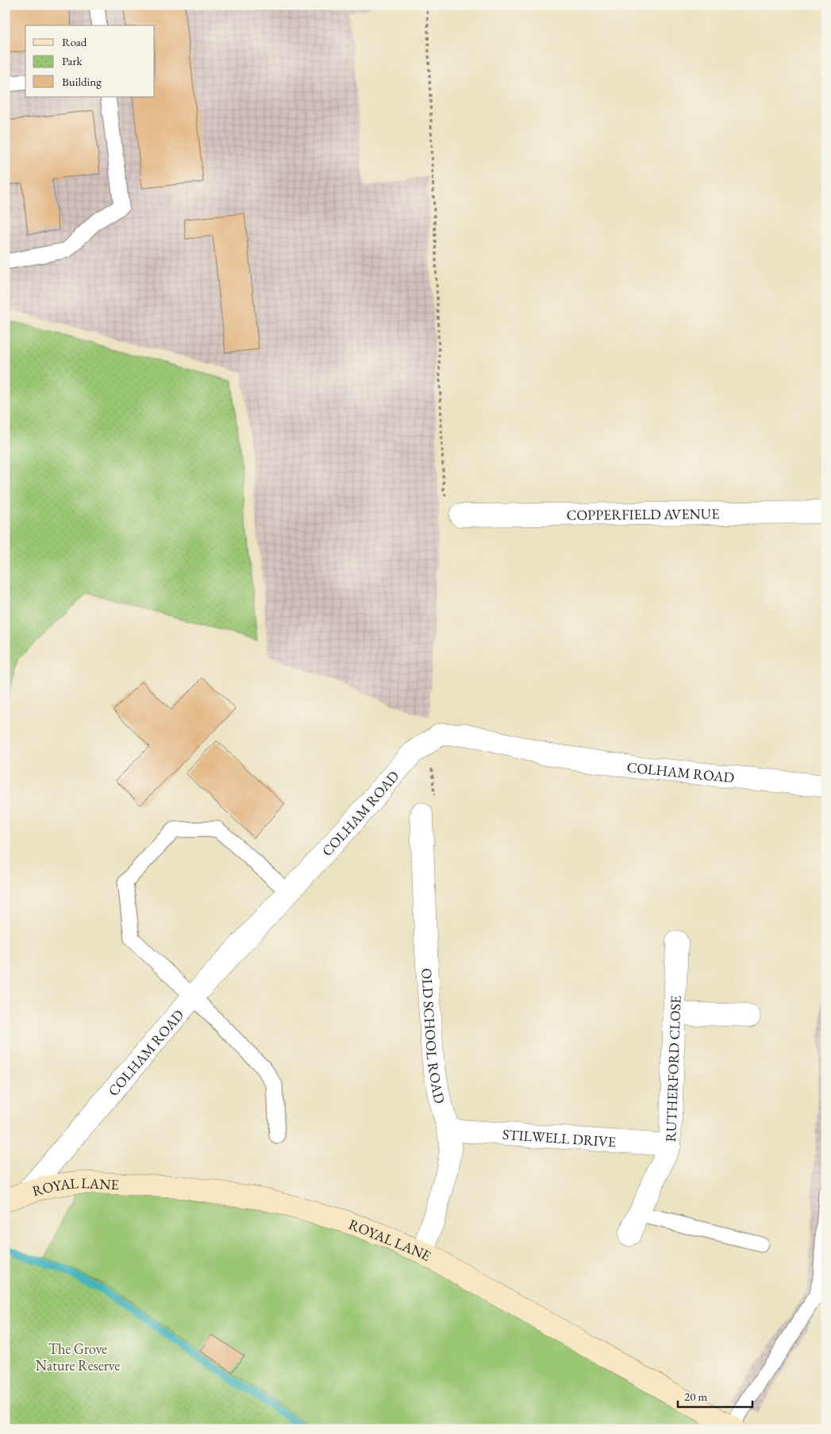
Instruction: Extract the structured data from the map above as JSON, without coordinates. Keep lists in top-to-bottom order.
{
  "streets": {
    "street": [
      "COPPERFIELD AVENUE",
      "COLHAM ROAD",
      "OLD SCHOOL ROAD",
      "RUTHERFORD CLOSE",
      "STILWELL DRIVE",
      "ROYAL LANE"
    ]
  },
  "crossings": [
    ["COLHAM ROAD", "ROYAL LANE"],
    ["OLD SCHOOL ROAD", "STILWELL DRIVE"],
    ["OLD SCHOOL ROAD", "ROYAL LANE"],
    ["RUTHERFORD CLOSE", "STILWELL DRIVE"]
  ],
  "parks": ["The Grove Nature Reserve"],
  "legend": ["Road", "Park", "Building"],
  "scale_bar": "20 m"
}
